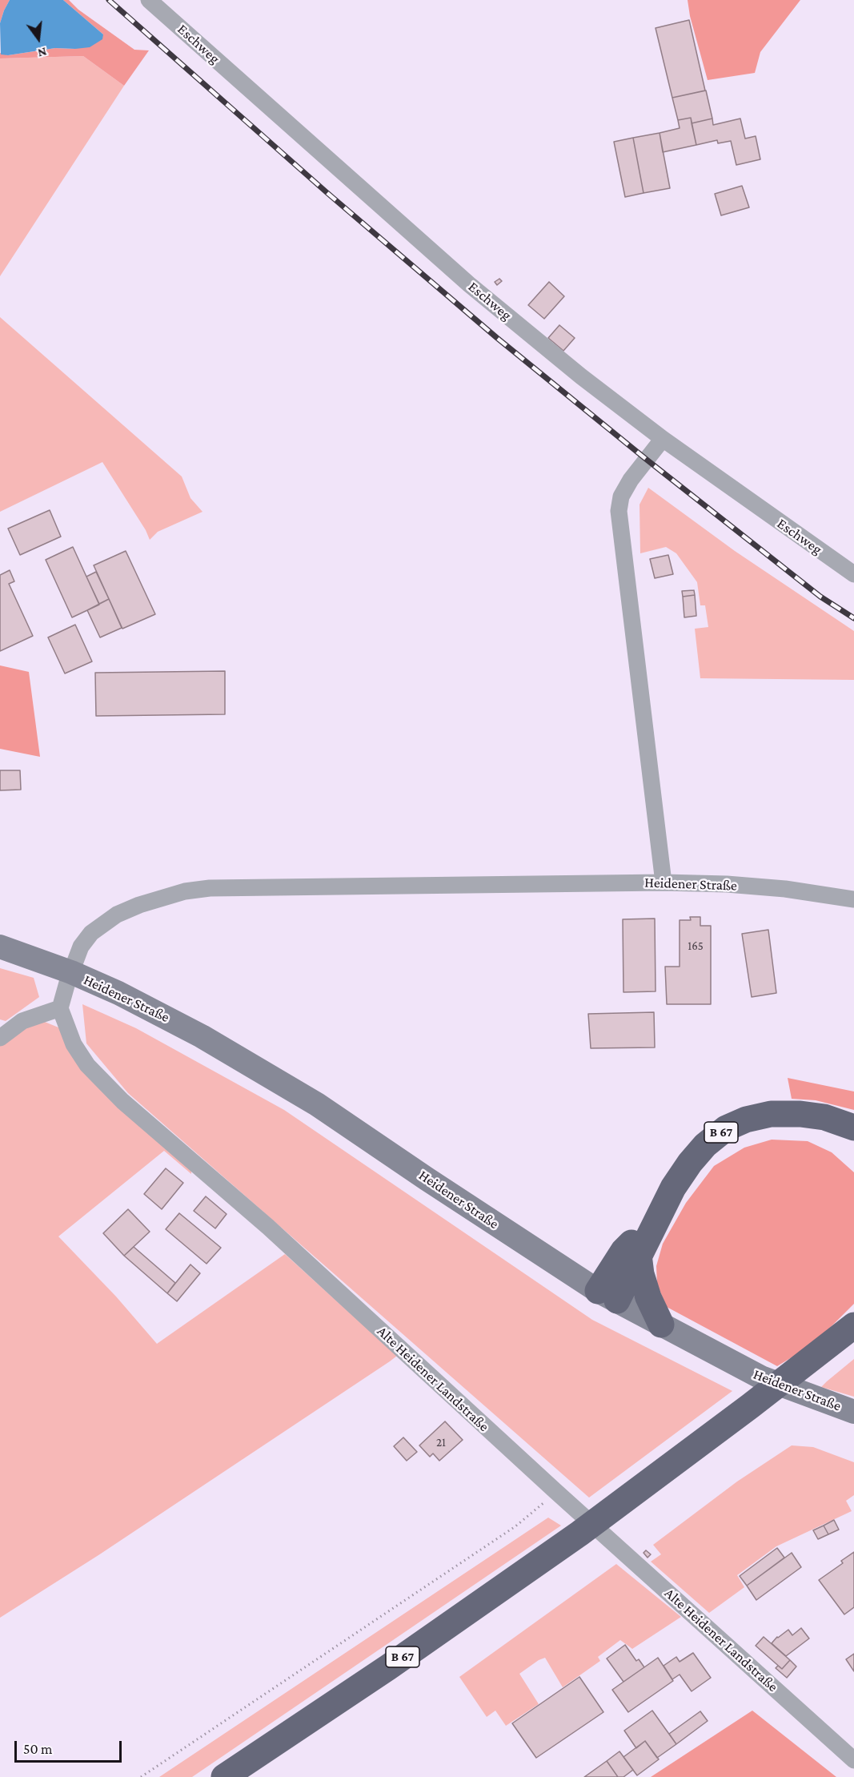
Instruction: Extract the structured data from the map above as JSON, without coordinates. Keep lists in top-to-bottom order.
{
  "streets": {
    "highway": ["B 67"],
    "main road": ["Heidener Straße"],
    "street": ["Eschweg", "Alte Heidener Landstraße"]
  },
  "house_numbers": ["165", "21"],
  "scale_bar": "50 m",
  "north": "bottom"
}
